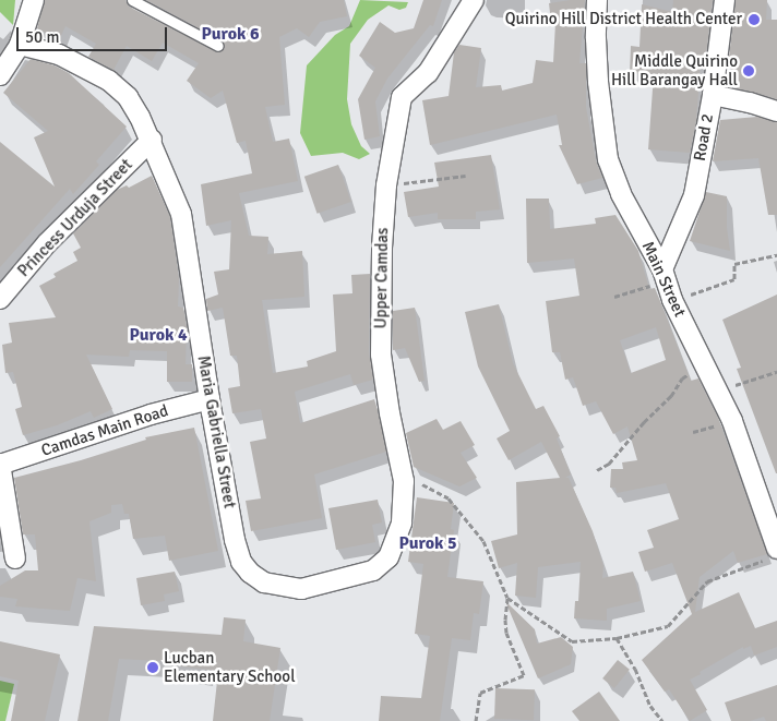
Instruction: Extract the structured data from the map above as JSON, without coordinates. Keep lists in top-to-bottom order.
{
  "streets": {
    "street": [
      "Road 2",
      "Princess Urduja Street",
      "Upper Camdas",
      "Main Street",
      "Camdas Main Road",
      "Maria Gabriella Street"
    ]
  },
  "crossings": [
    ["Road 2", "Main Street"],
    ["Princess Urduja Street", "Maria Gabriella Street"],
    ["Upper Camdas", "Maria Gabriella Street"],
    ["Camdas Main Road", "Maria Gabriella Street"]
  ],
  "districts": ["Purok 6", "Purok 4", "Purok 5"],
  "places": ["Quirino Hill District Health Center", "Middle Quirino Hill Barangay Hall", "Lucban Elementary School"],
  "scale_bar": "50 m"
}
